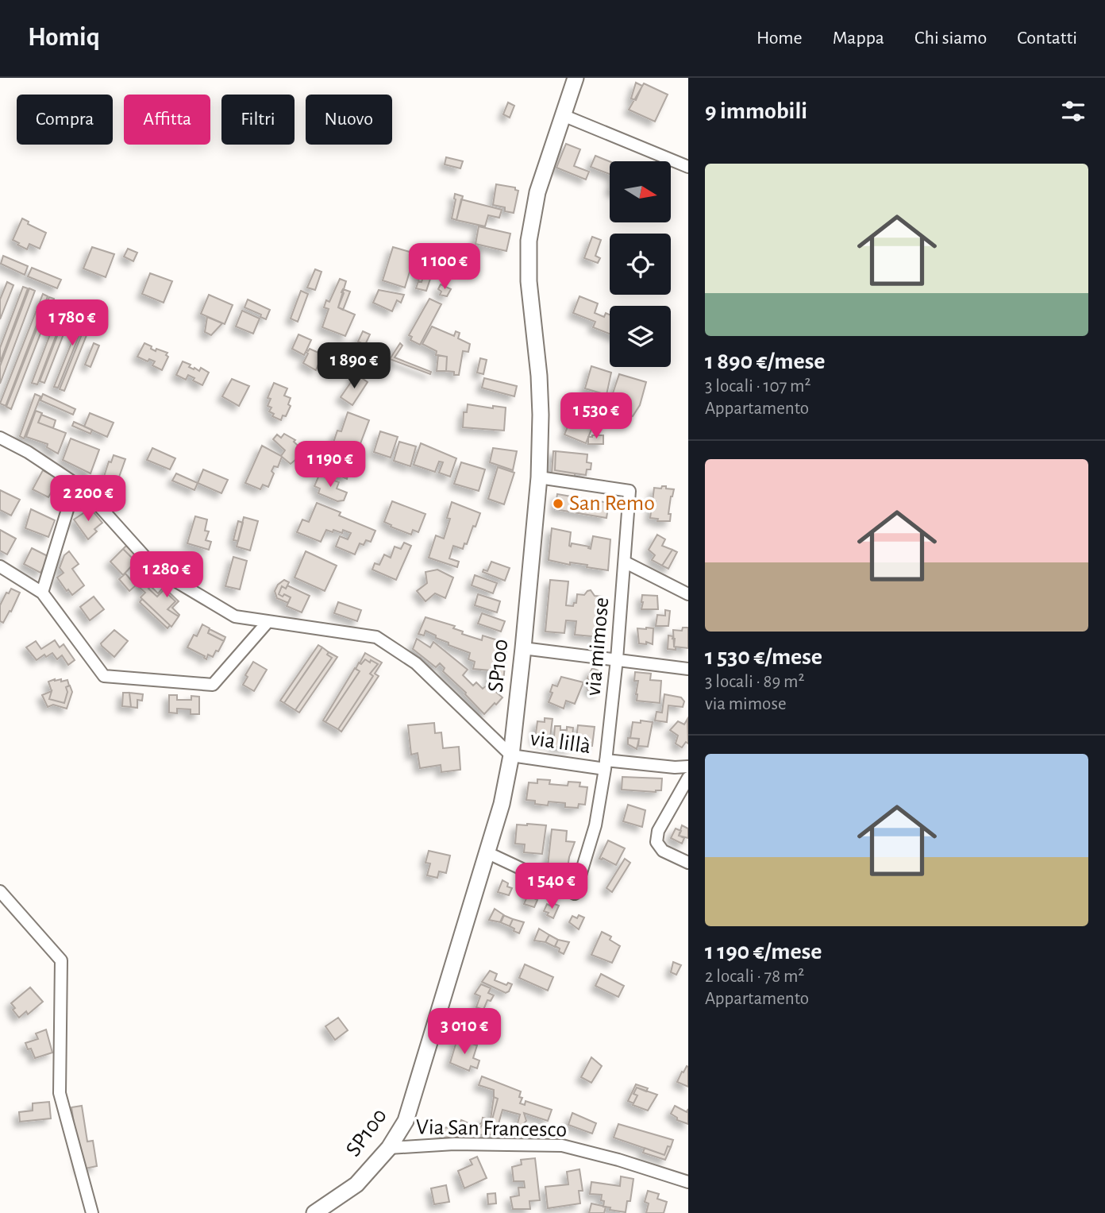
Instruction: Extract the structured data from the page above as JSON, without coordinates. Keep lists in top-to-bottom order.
{
  "streets": {
    "main road": ["SP100"],
    "street": ["via mimose", "via lillà", "Via San Francesco"]
  },
  "crossings": [
    ["via mimose", "SP100"],
    ["via mimose", "via lillà"],
    ["SP100", "via lillà"],
    ["SP100", "Via San Francesco"]
  ],
  "places": ["San Remo"],
  "north": "right",
  "page": {
    "header": "Homiq",
    "nav": [
      "Home",
      "Mappa",
      "Chi siamo",
      "Contatti"
    ],
    "heading": "9 immobili",
    "chip": [
      "Compra",
      "Affitta",
      "Filtri",
      "Nuovo"
    ],
    "list": [
      {
        "name": "1 890 €/mese",
        "note": "3 locali · 107 m² · Appartamento"
      },
      {
        "name": "1 530 €/mese",
        "note": "3 locali · 89 m² · via mimose"
      },
      {
        "name": "1 190 €/mese",
        "note": "2 locali · 78 m² · Appartamento"
      }
    ],
    "price": [
      "1 100 €",
      "1 780 €",
      "1 890 €",
      "1 530 €",
      "1 190 €",
      "2 200 €",
      "1 280 €",
      "1 540 €",
      "3 010 €"
    ]
  }
}
